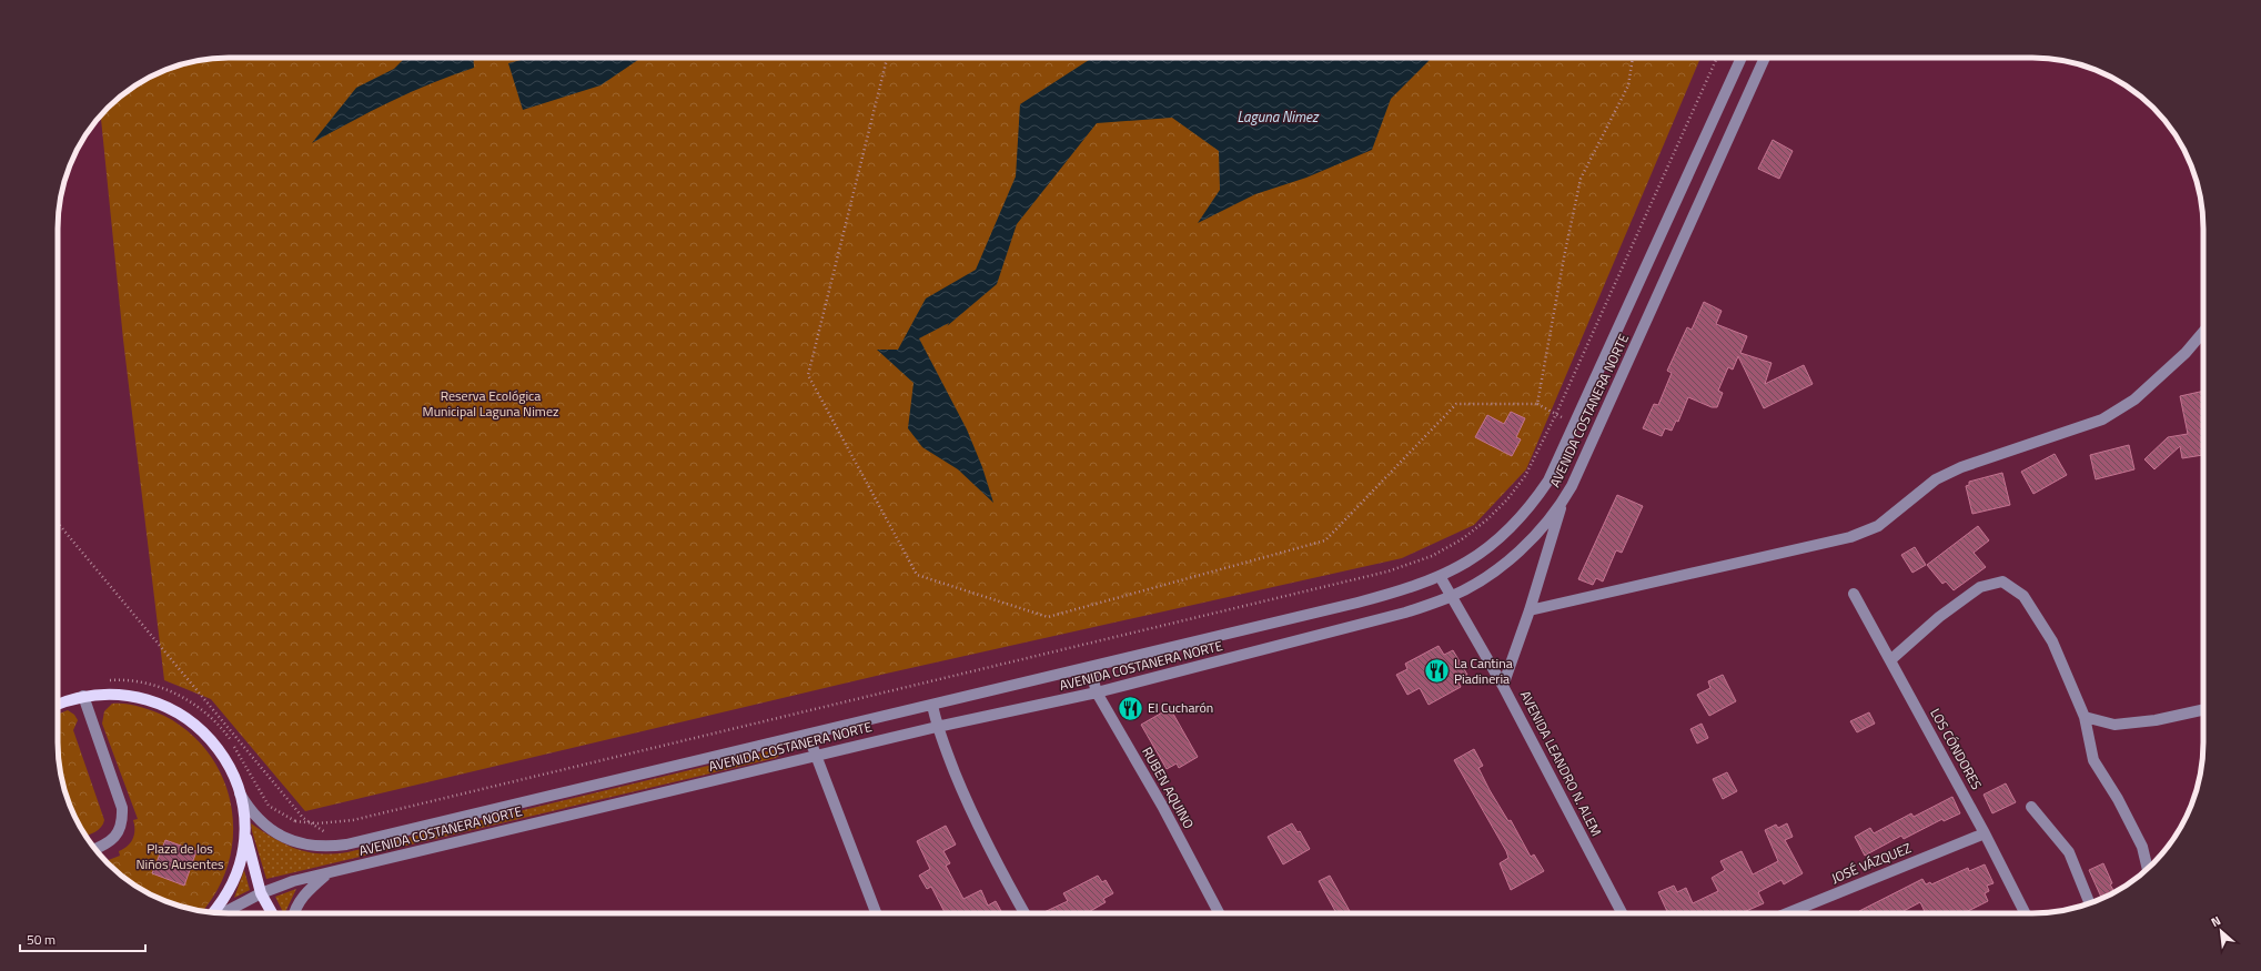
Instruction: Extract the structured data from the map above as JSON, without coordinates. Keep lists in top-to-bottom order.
{
  "streets": {
    "street": [
      "AVENIDA COSTANERA NORTE",
      "LOS CÓNDORES",
      "AVENIDA LEANDRO N. ALEM",
      "RUBEN AQUINO",
      "JOSÉ VÁZQUEZ"
    ]
  },
  "crossings": [
    ["AVENIDA COSTANERA NORTE", "AVENIDA LEANDRO N. ALEM"],
    ["AVENIDA COSTANERA NORTE", "RUBEN AQUINO"],
    ["LOS CÓNDORES", "JOSÉ VÁZQUEZ"]
  ],
  "water": ["Laguna Nimez"],
  "parks": ["Reserva Ecológica Municipal Laguna Nimez", "Plaza de los Niños Ausentes"],
  "places": {
    "restaurant": ["La Cantina Piadineria", "El Cucharón"]
  },
  "scale_bar": "50 m",
  "north": "top left"
}
